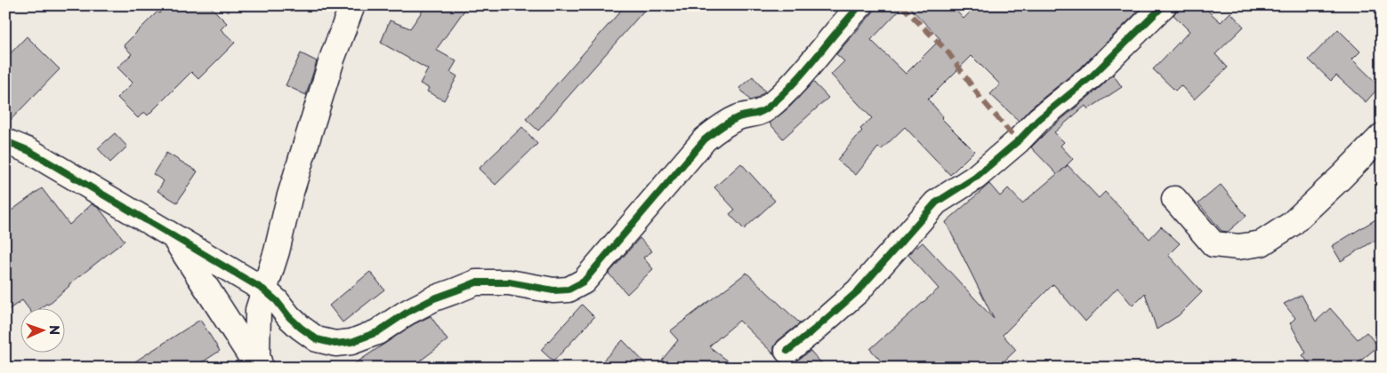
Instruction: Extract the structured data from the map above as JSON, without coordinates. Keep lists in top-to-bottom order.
{
  "north": "right"
}
